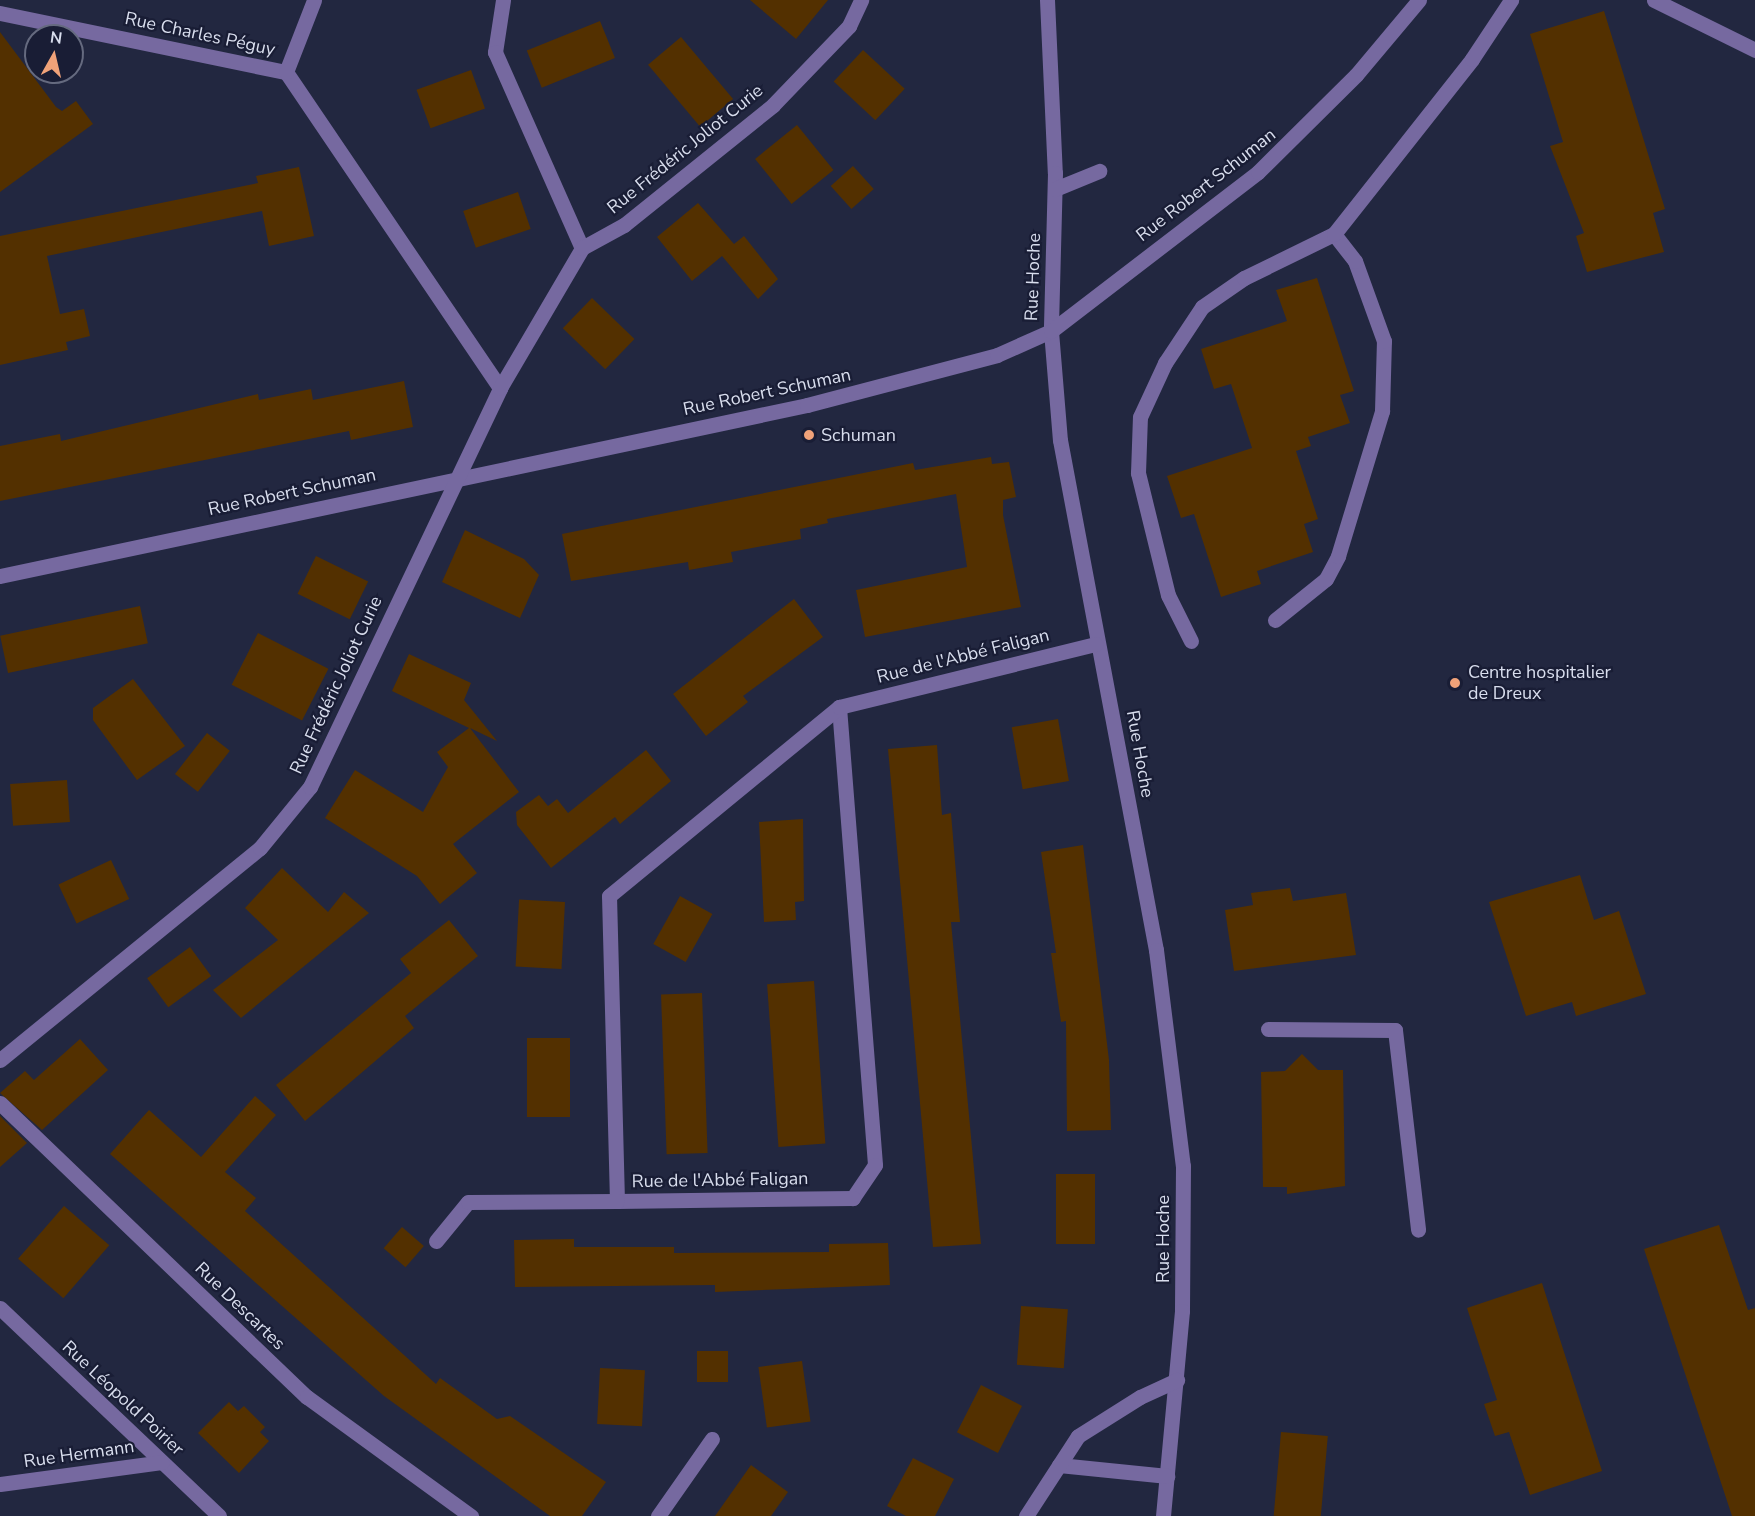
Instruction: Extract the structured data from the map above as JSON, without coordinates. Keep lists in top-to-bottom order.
{
  "streets": {
    "street": [
      "Rue Charles Péguy",
      "Rue Frédéric Joliot Curie",
      "Rue Robert Schuman",
      "Rue Hoche",
      "Rue de l'Abbé Faligan",
      "Rue Descartes",
      "Rue Léopold Poirier",
      "Rue Hermann"
    ]
  },
  "crossings": [
    ["Rue Frédéric Joliot Curie", "Rue Robert Schuman"],
    ["Rue Robert Schuman", "Rue Hoche"],
    ["Rue Hoche", "Rue de l'Abbé Faligan"],
    ["Rue Léopold Poirier", "Rue Hermann"]
  ],
  "places": ["Schuman", "Centre hospitalier de Dreux"],
  "north": "top"
}
